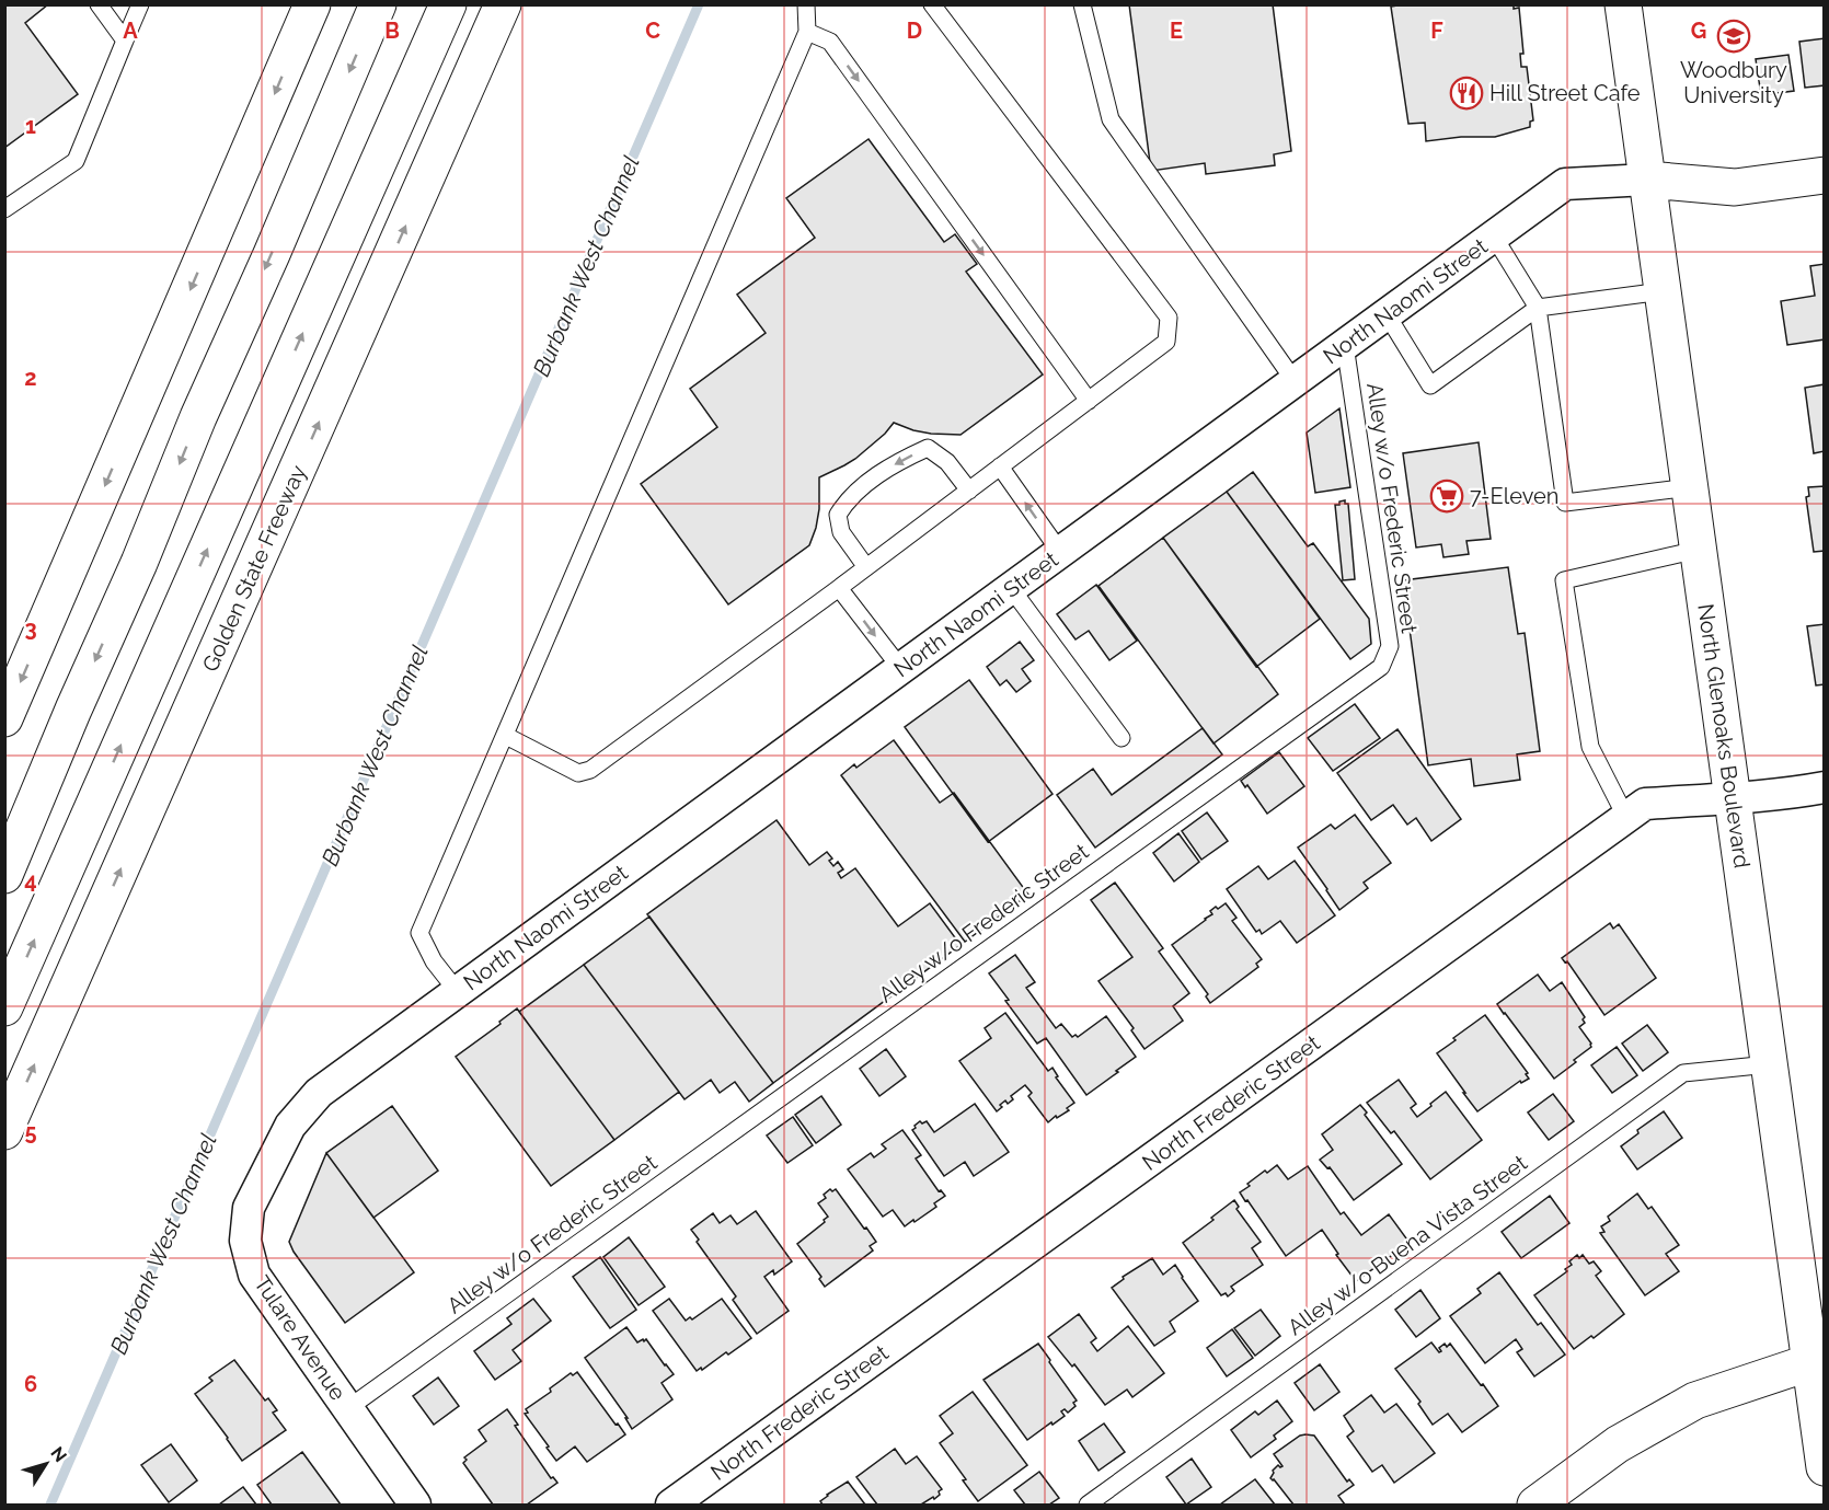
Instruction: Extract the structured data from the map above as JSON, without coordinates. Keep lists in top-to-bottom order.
{
  "streets": {
    "main road": ["Golden State Freeway", "North Glenoaks Boulevard"],
    "street": ["North Naomi Street", "North Frederic Street", "Tulare Avenue"],
    "lane": ["Alley w/o Frederic Street", "Alley w/o Buena Vista Street"]
  },
  "crossings": [
    ["North Naomi Street", "Alley w/o Frederic Street"],
    ["North Naomi Street", "North Glenoaks Boulevard"],
    ["North Naomi Street", "Tulare Avenue"],
    ["Alley w/o Frederic Street", "Tulare Avenue"],
    ["North Glenoaks Boulevard", "North Frederic Street"],
    ["North Glenoaks Boulevard", "Alley w/o Buena Vista Street"]
  ],
  "water": ["Burbank West Channel"],
  "places": {
    "school or university": ["Woodbury University"],
    "restaurant": ["Hill Street Cafe"],
    "supermarket": ["7-Eleven"]
  },
  "north": "top right",
  "grid": {
    "columns": [
      "A",
      "B",
      "C",
      "D",
      "E",
      "F",
      "G"
    ],
    "rows": [
      "1",
      "2",
      "3",
      "4",
      "5",
      "6"
    ]
  }
}
